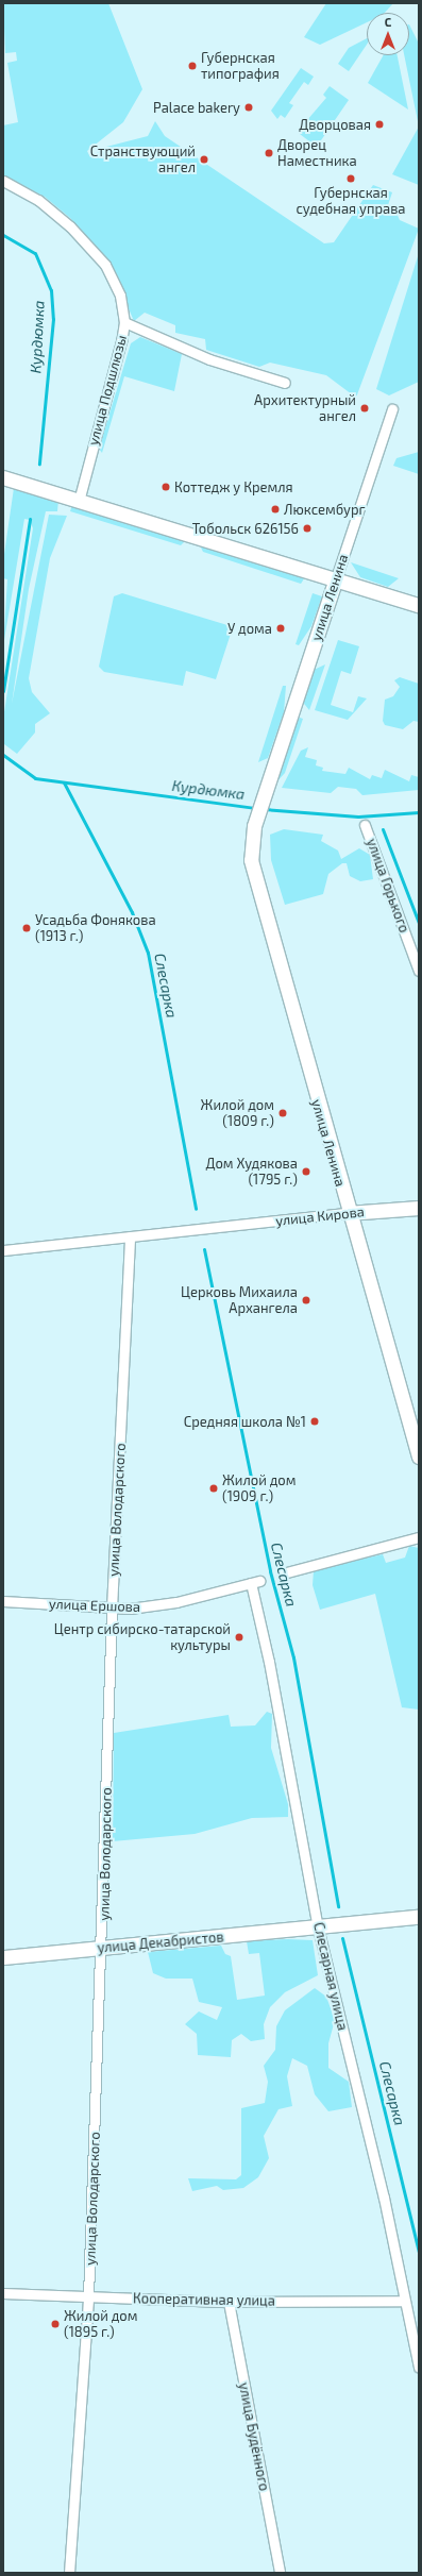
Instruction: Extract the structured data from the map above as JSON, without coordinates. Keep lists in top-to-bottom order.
{
  "streets": {
    "main road": ["улица Ленина", "улица Кирова", "улица Декабристов"],
    "street": [
      "улица Подшлюзы",
      "улица Горького",
      "улица Володарского",
      "улица Ершова",
      "Слесарная улица",
      "Кооперативная улица",
      "улица Будённого"
    ]
  },
  "crossings": [
    ["улица Ленина", "улица Кирова"],
    ["улица Кирова", "улица Володарского"],
    ["улица Володарского", "улица Ершова"],
    ["улица Володарского", "улица Декабристов"],
    ["улица Володарского", "Кооперативная улица"],
    ["улица Ершова", "Слесарная улица"],
    ["улица Декабристов", "Слесарная улица"],
    ["Слесарная улица", "Кооперативная улица"],
    ["Кооперативная улица", "улица Будённого"]
  ],
  "water": ["Курдюмка", "Слесарка"],
  "places": [
    "Губернская типография",
    "Palace bakery",
    "Дворцовая",
    "Дворец Наместника",
    "Странствующий ангел",
    "Губернская судебная управа",
    "Архитектурный ангел",
    "Коттедж у Кремля",
    "Люксембург",
    "Тобольск 626156",
    "У дома",
    "Усадьба Фонякова (1913 г.)",
    "Жилой дом (1809 г.)",
    "Дом Худякова (1795 г.)",
    "Церковь Михаила Архангела",
    "Средняя школа №1",
    "Жилой дом (1909 г.)",
    "Центр сибирско-татарской культуры",
    "Жилой дом (1895 г.)"
  ],
  "north": "top"
}
